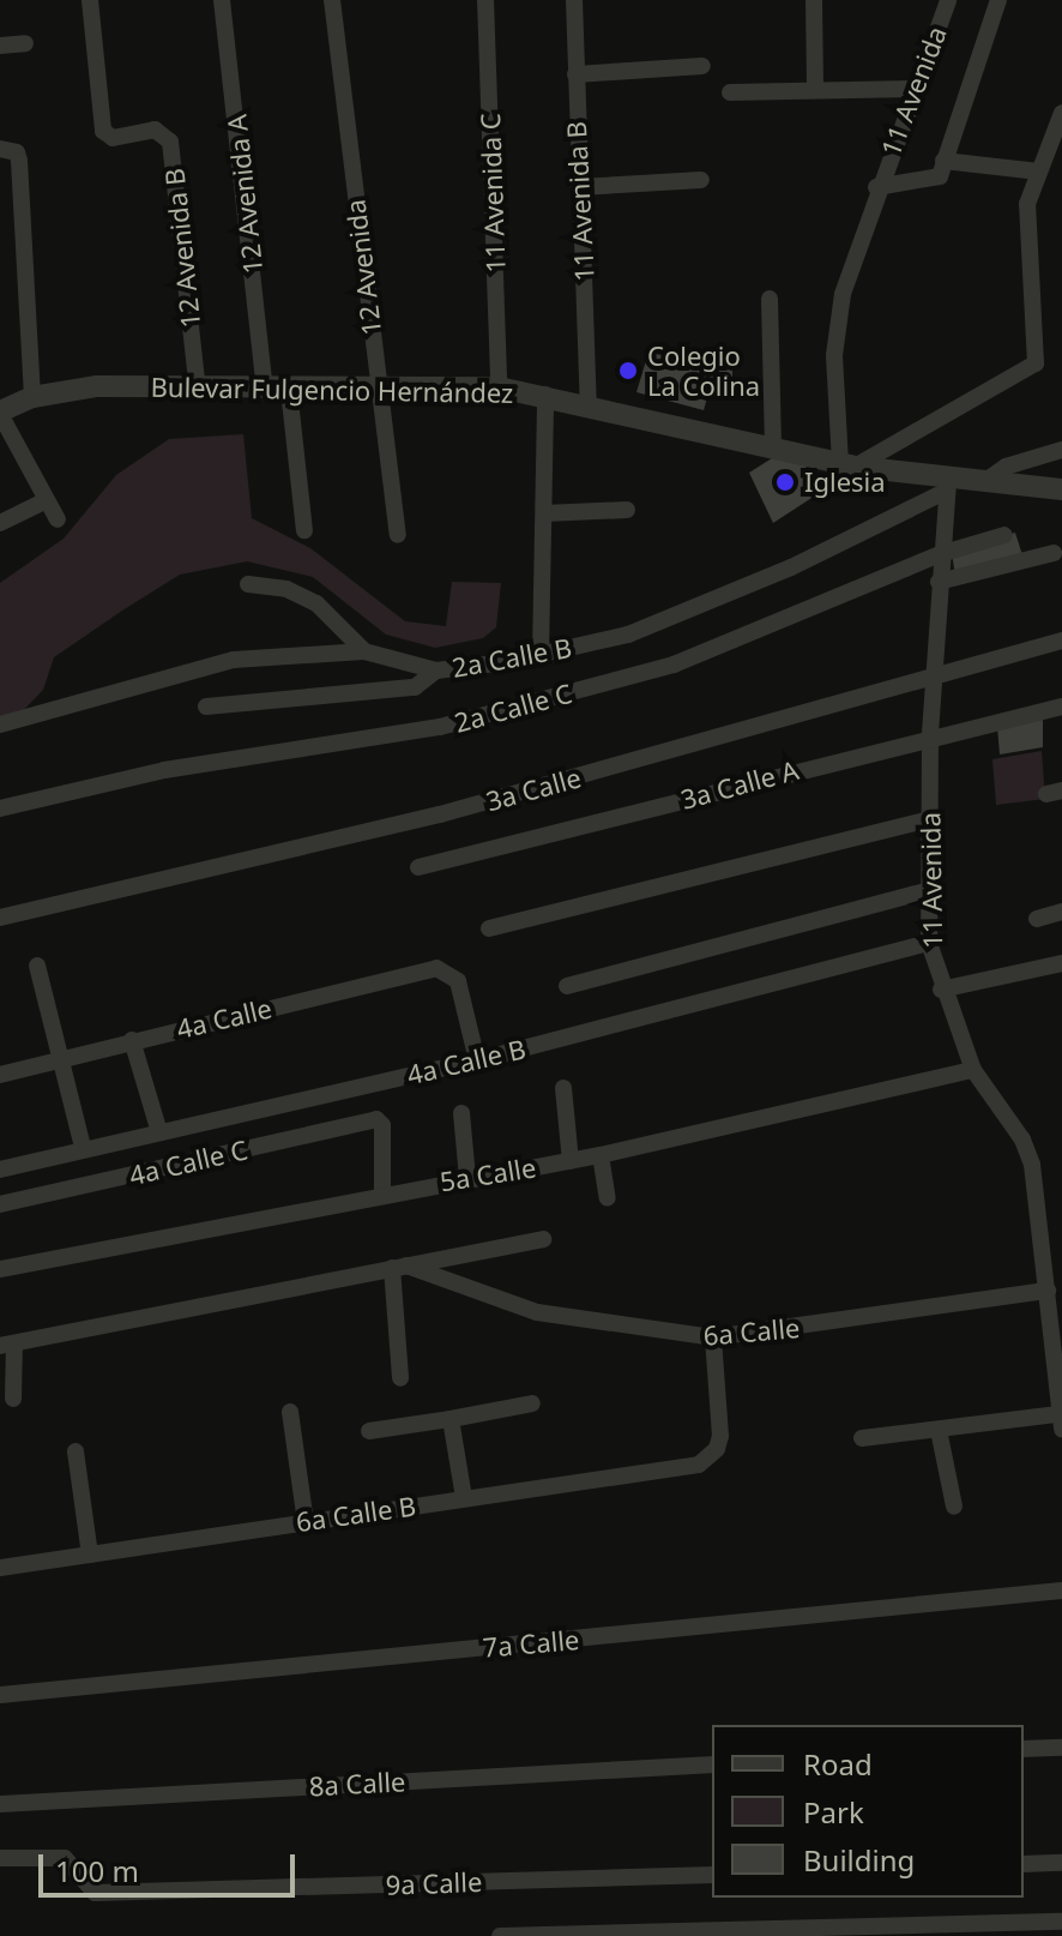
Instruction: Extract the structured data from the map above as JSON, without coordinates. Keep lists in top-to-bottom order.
{
  "streets": {
    "street": [
      "11 Avenida",
      "11 Avenida C",
      "12 Avenida A",
      "11 Avenida B",
      "12 Avenida B",
      "12 Avenida",
      "Bulevar Fulgencio Hernández",
      "2a Calle B",
      "2a Calle C",
      "3a Calle A",
      "3a Calle",
      "4a Calle",
      "4a Calle B",
      "4a Calle C",
      "5a Calle",
      "6a Calle",
      "6a Calle B",
      "7a Calle",
      "8a Calle",
      "9a Calle"
    ]
  },
  "crossings": [
    ["11 Avenida", "Bulevar Fulgencio Hernández"],
    ["11 Avenida", "2a Calle B"],
    ["11 Avenida", "2a Calle C"],
    ["11 Avenida", "3a Calle A"],
    ["11 Avenida", "3a Calle"],
    ["11 Avenida", "4a Calle B"],
    ["11 Avenida", "5a Calle"],
    ["11 Avenida", "6a Calle"],
    ["11 Avenida C", "Bulevar Fulgencio Hernández"],
    ["12 Avenida A", "Bulevar Fulgencio Hernández"],
    ["11 Avenida B", "Bulevar Fulgencio Hernández"],
    ["12 Avenida B", "Bulevar Fulgencio Hernández"],
    ["12 Avenida", "Bulevar Fulgencio Hernández"],
    ["Bulevar Fulgencio Hernández", "2a Calle B"],
    ["4a Calle", "4a Calle B"],
    ["4a Calle C", "5a Calle"],
    ["6a Calle", "6a Calle B"]
  ],
  "places": ["Colegio La Colina", "Iglesia"],
  "legend": ["Road", "Park", "Building"],
  "scale_bar": "100 m"
}
